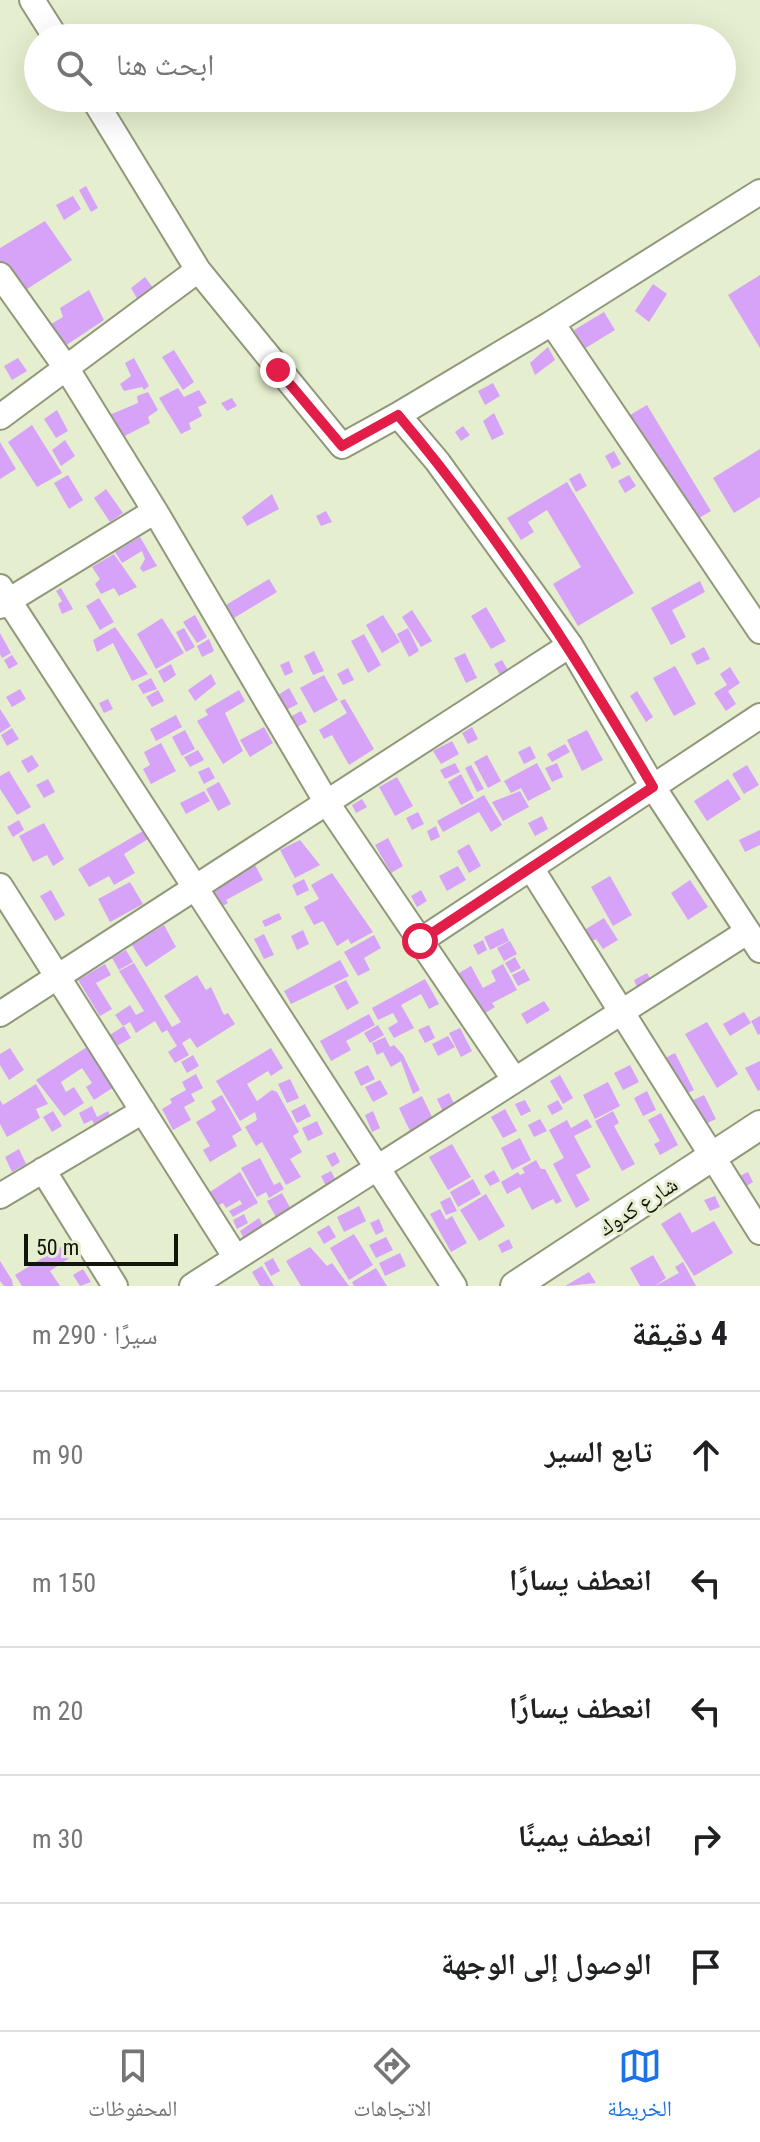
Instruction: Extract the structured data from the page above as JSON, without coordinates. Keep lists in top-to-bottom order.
{
  "streets": {
    "street": ["شارع كدوك"]
  },
  "scale_bar": "50 m",
  "page": {
    "search": "ابحث هنا",
    "scale": "50 m",
    "heading": ["4 دقيقة", "سيرًا · 290 m"],
    "list": [
      ["تابع السير", "90 m"],
      ["انعطف يسارًا", "150 m"],
      ["انعطف يسارًا", "20 m"],
      ["انعطف يمينًا", "30 m"],
      "الوصول إلى الوجهة"
    ],
    "nav": ["الخريطة", "الاتجاهات", "المحفوظات"]
  }
}
